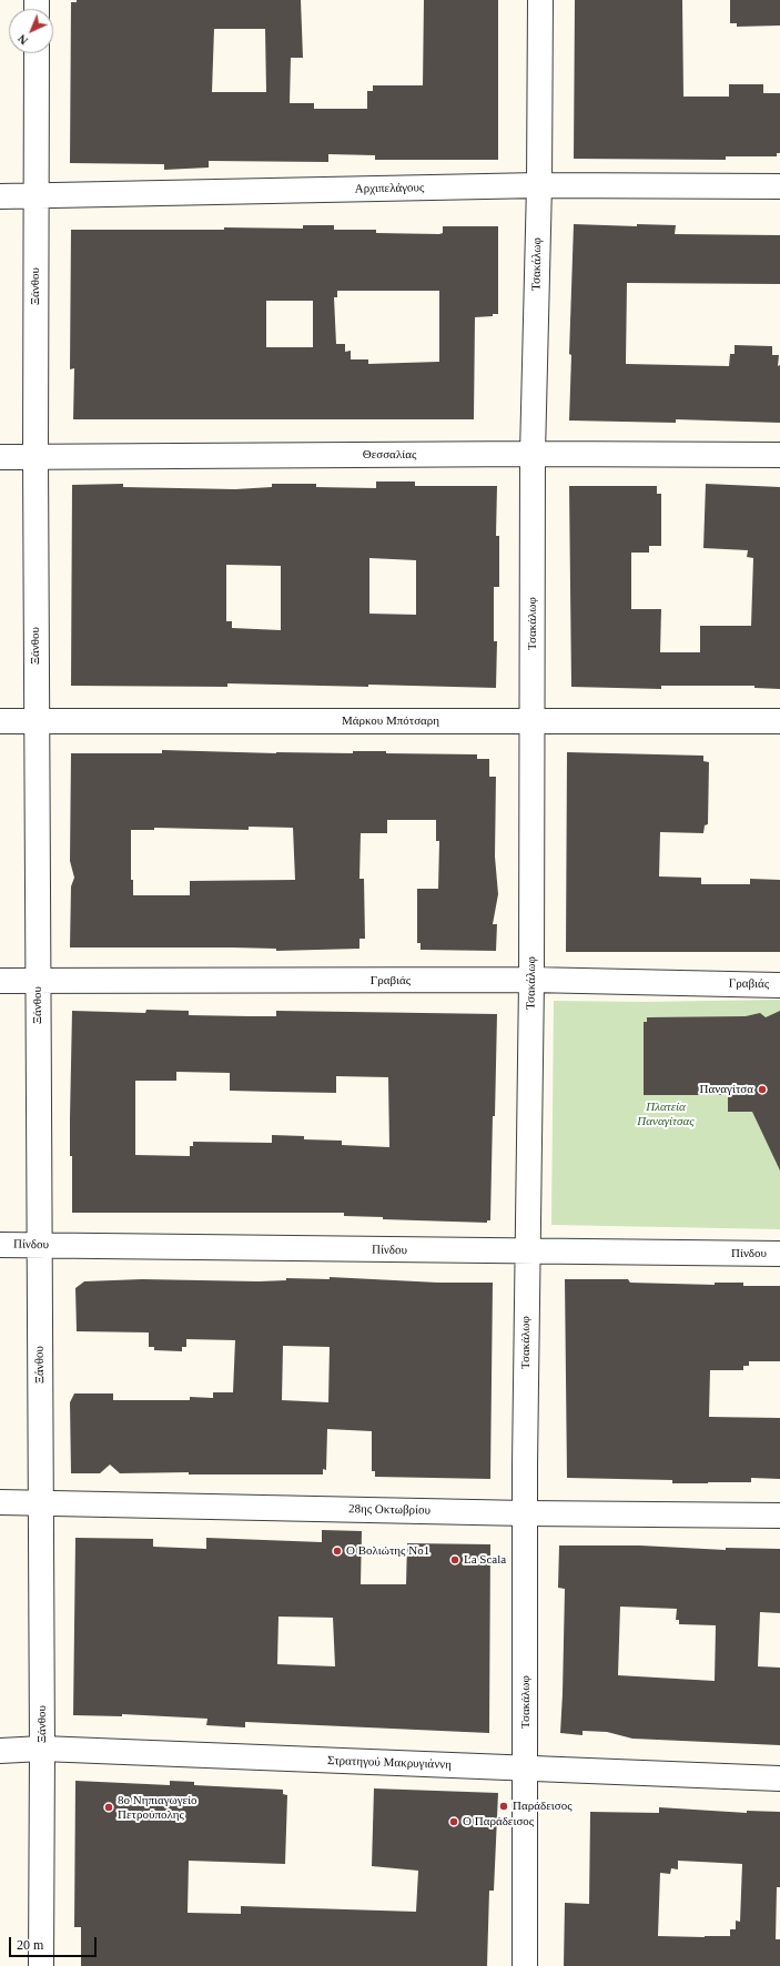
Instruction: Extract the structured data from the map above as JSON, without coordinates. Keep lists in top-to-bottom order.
{
  "streets": {
    "street": [
      "Αρχιπελάγους",
      "Τσακάλωφ",
      "Ξάνθου",
      "Θεσσαλίας",
      "Μάρκου Μπότσαρη",
      "Γραβιάς",
      "Πίνδου",
      "28ης Οκτωβρίου",
      "Στρατηγού Μακρυγιάννη"
    ]
  },
  "crossings": [
    ["Αρχιπελάγους", "Τσακάλωφ"],
    ["Αρχιπελάγους", "Ξάνθου"],
    ["Τσακάλωφ", "Θεσσαλίας"],
    ["Τσακάλωφ", "Μάρκου Μπότσαρη"],
    ["Τσακάλωφ", "Γραβιάς"],
    ["Τσακάλωφ", "Πίνδου"],
    ["Τσακάλωφ", "28ης Οκτωβρίου"],
    ["Τσακάλωφ", "Στρατηγού Μακρυγιάννη"],
    ["Ξάνθου", "Θεσσαλίας"],
    ["Ξάνθου", "Μάρκου Μπότσαρη"],
    ["Ξάνθου", "Γραβιάς"],
    ["Ξάνθου", "Πίνδου"],
    ["Ξάνθου", "28ης Οκτωβρίου"],
    ["Ξάνθου", "Στρατηγού Μακρυγιάννη"]
  ],
  "parks": ["Πλατεία Παναγίτσας"],
  "places": [
    "Παναγίτσα",
    "Ο Βολιώτης Νο1",
    "La Scala",
    "Παράδεισος",
    "8ο Νηπιαγωγείο Πετρούπολης",
    "Ο Παράδεισος"
  ],
  "scale_bar": "20 m",
  "north": "bottom left"
}
